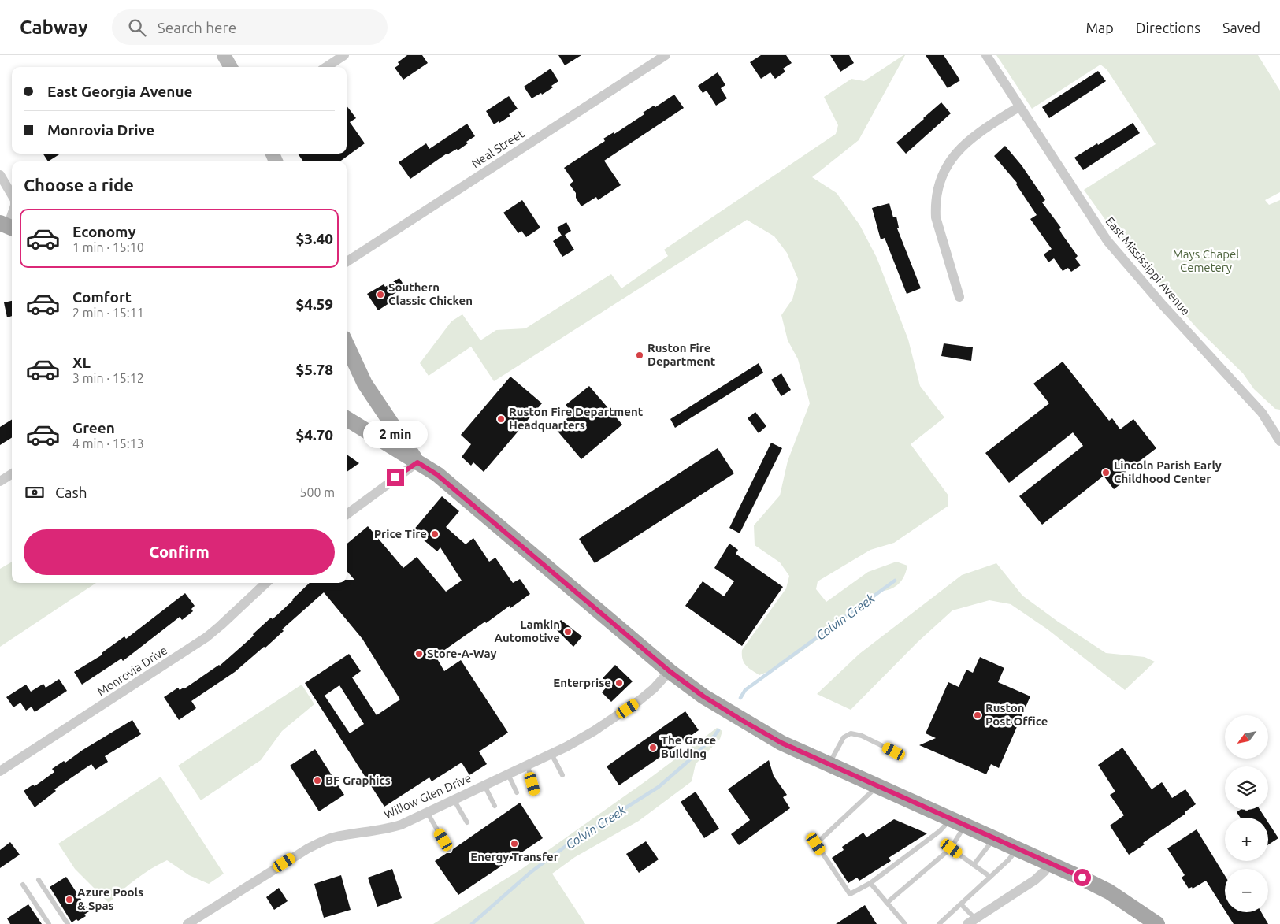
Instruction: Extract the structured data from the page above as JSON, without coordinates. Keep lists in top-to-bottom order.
{
  "streets": {
    "street": [
      "Neal Street",
      "East Mississippi Avenue",
      "Monrovia Drive",
      "Willow Glen Drive"
    ]
  },
  "water": ["Colvin Creek"],
  "parks": ["Mays Chapel Cemetery"],
  "places": [
    "Southern Classic Chicken",
    "Ruston Fire Department",
    "Ruston Fire Department Headquarters",
    "Lincoln Parish Early Childhood Center",
    "Price Tire",
    "Lamkin Automotive",
    "Store-A-Way",
    "Enterprise",
    "Ruston Post Office",
    "The Grace Building",
    "BF Graphics",
    "Energy Transfer",
    "Azure Pools & Spas"
  ],
  "north": "bottom left",
  "page": {
    "header": "Cabway",
    "search": "Search here",
    "nav": ["Map", "Directions", "Saved"],
    "banner": ["East Georgia Avenue", "Monrovia Drive"],
    "heading": "Choose a ride",
    "list": [
      {
        "name": "Economy",
        "note": "1 min · 15:10",
        "value": "$3.40"
      },
      {
        "name": "Comfort",
        "note": "2 min · 15:11",
        "value": "$4.59"
      },
      {
        "name": "XL",
        "note": "3 min · 15:12",
        "value": "$5.78"
      },
      {
        "name": "Green",
        "note": "4 min · 15:13",
        "value": "$4.70"
      }
    ],
    "bubble": "2 min",
    "pay": ["Cash", "500 m"],
    "buttons": "Confirm",
    "map_buttons": ["+", "−"]
  }
}
